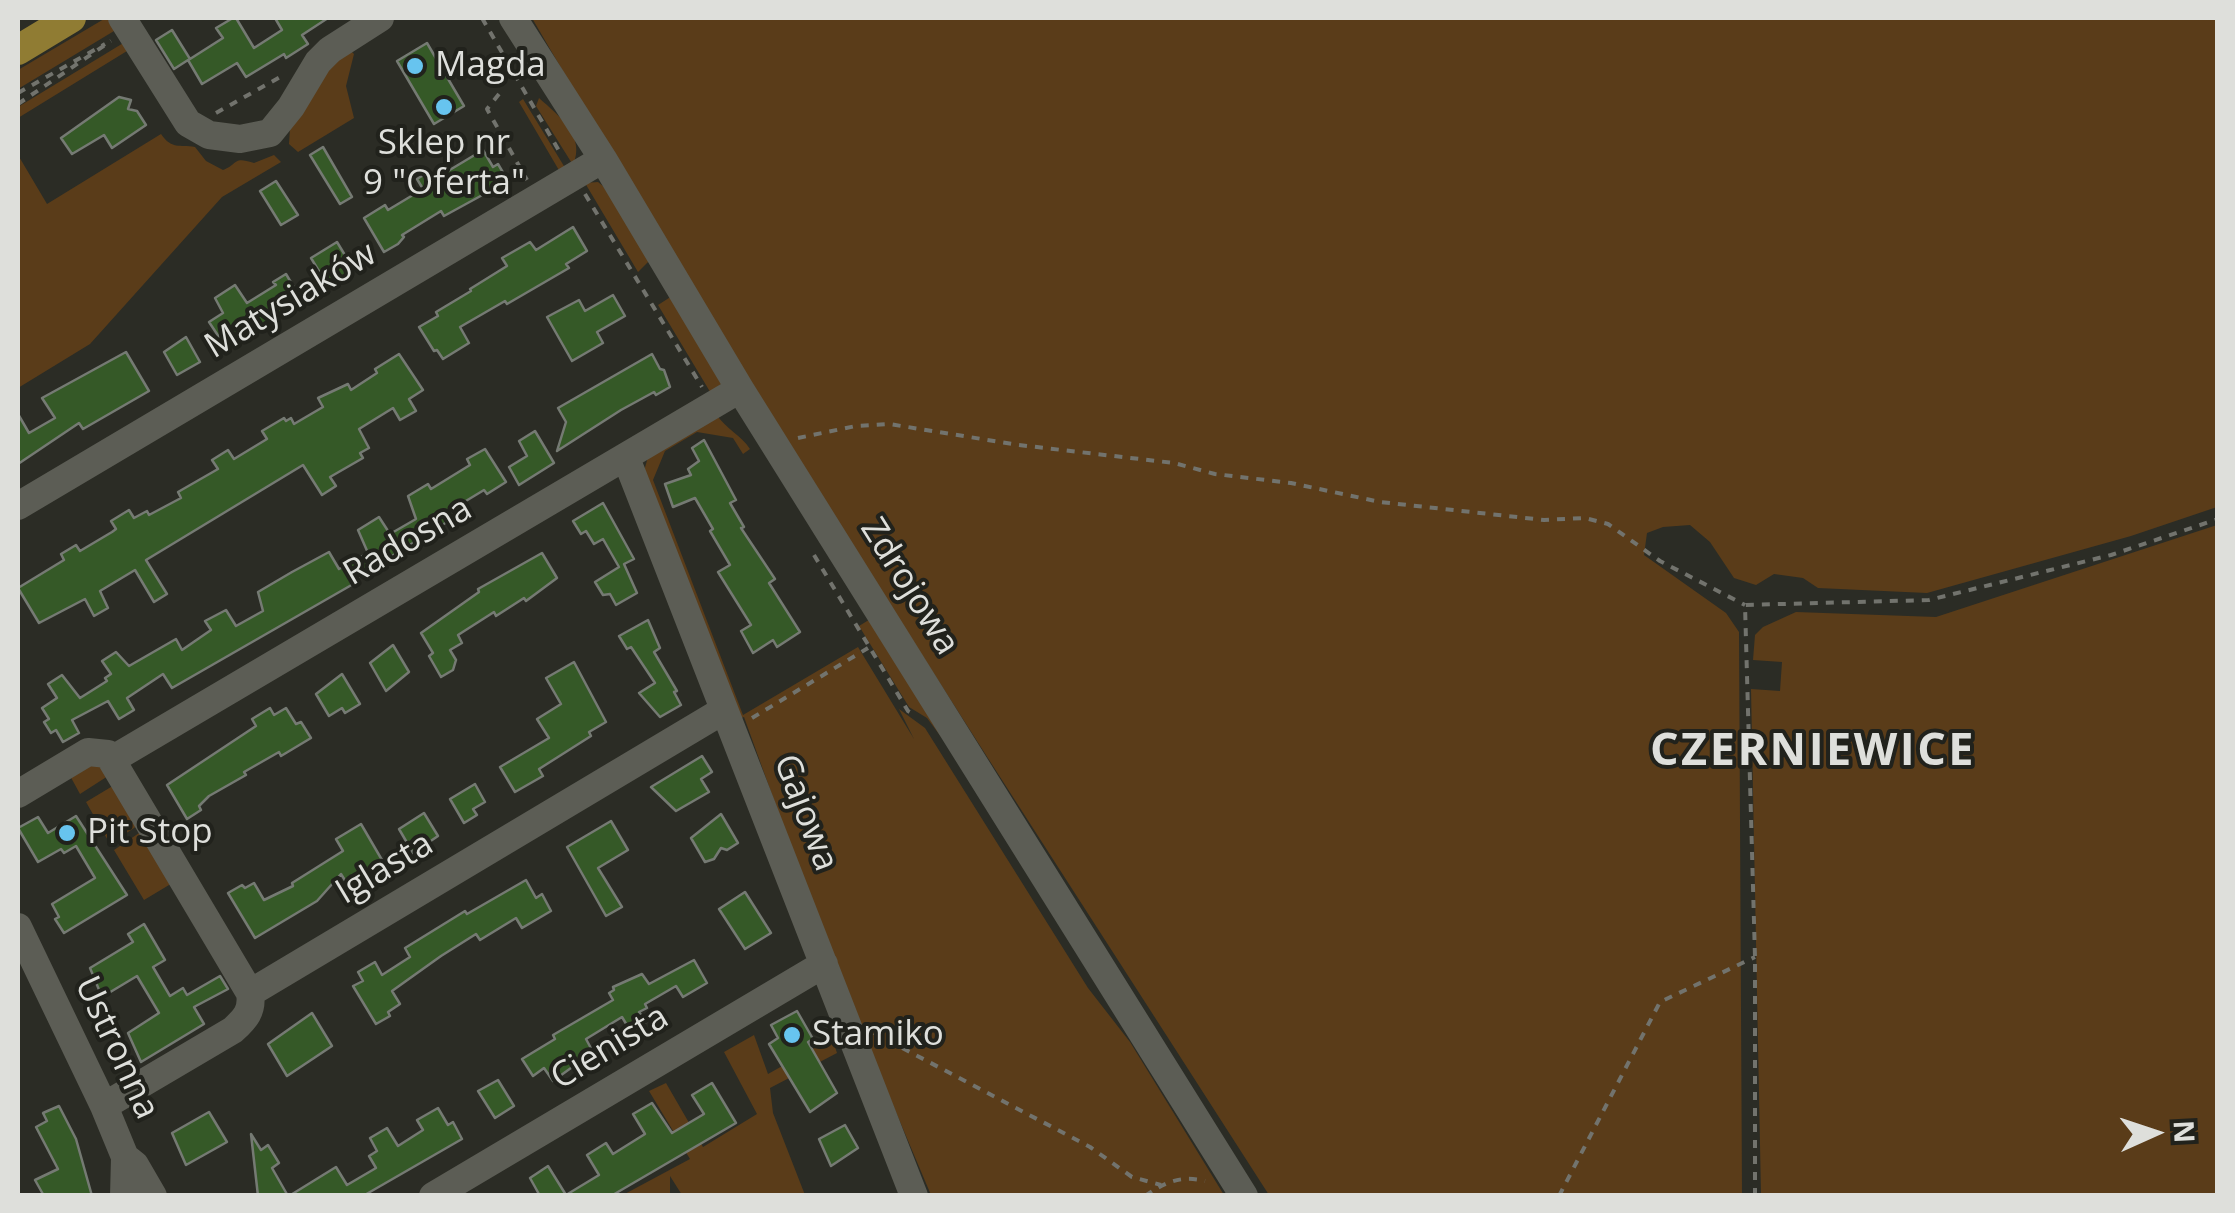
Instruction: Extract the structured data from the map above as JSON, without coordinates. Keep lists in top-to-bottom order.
{
  "streets": {
    "street": [
      "Matysiaków",
      "Radosna",
      "Zdrojowa",
      "Gajowa",
      "Iglasta",
      "Ustronna",
      "Cienista"
    ]
  },
  "crossings": [
    ["Matysiaków", "Zdrojowa"],
    ["Radosna", "Zdrojowa"],
    ["Radosna", "Gajowa"],
    ["Gajowa", "Iglasta"],
    ["Gajowa", "Cienista"],
    ["Iglasta", "Ustronna"]
  ],
  "districts": ["CZERNIEWICE"],
  "places": [
    "Magda",
    "Sklep nr 9 \"Oferta\"",
    "Pit Stop",
    "Stamiko"
  ],
  "north": "right"
}
